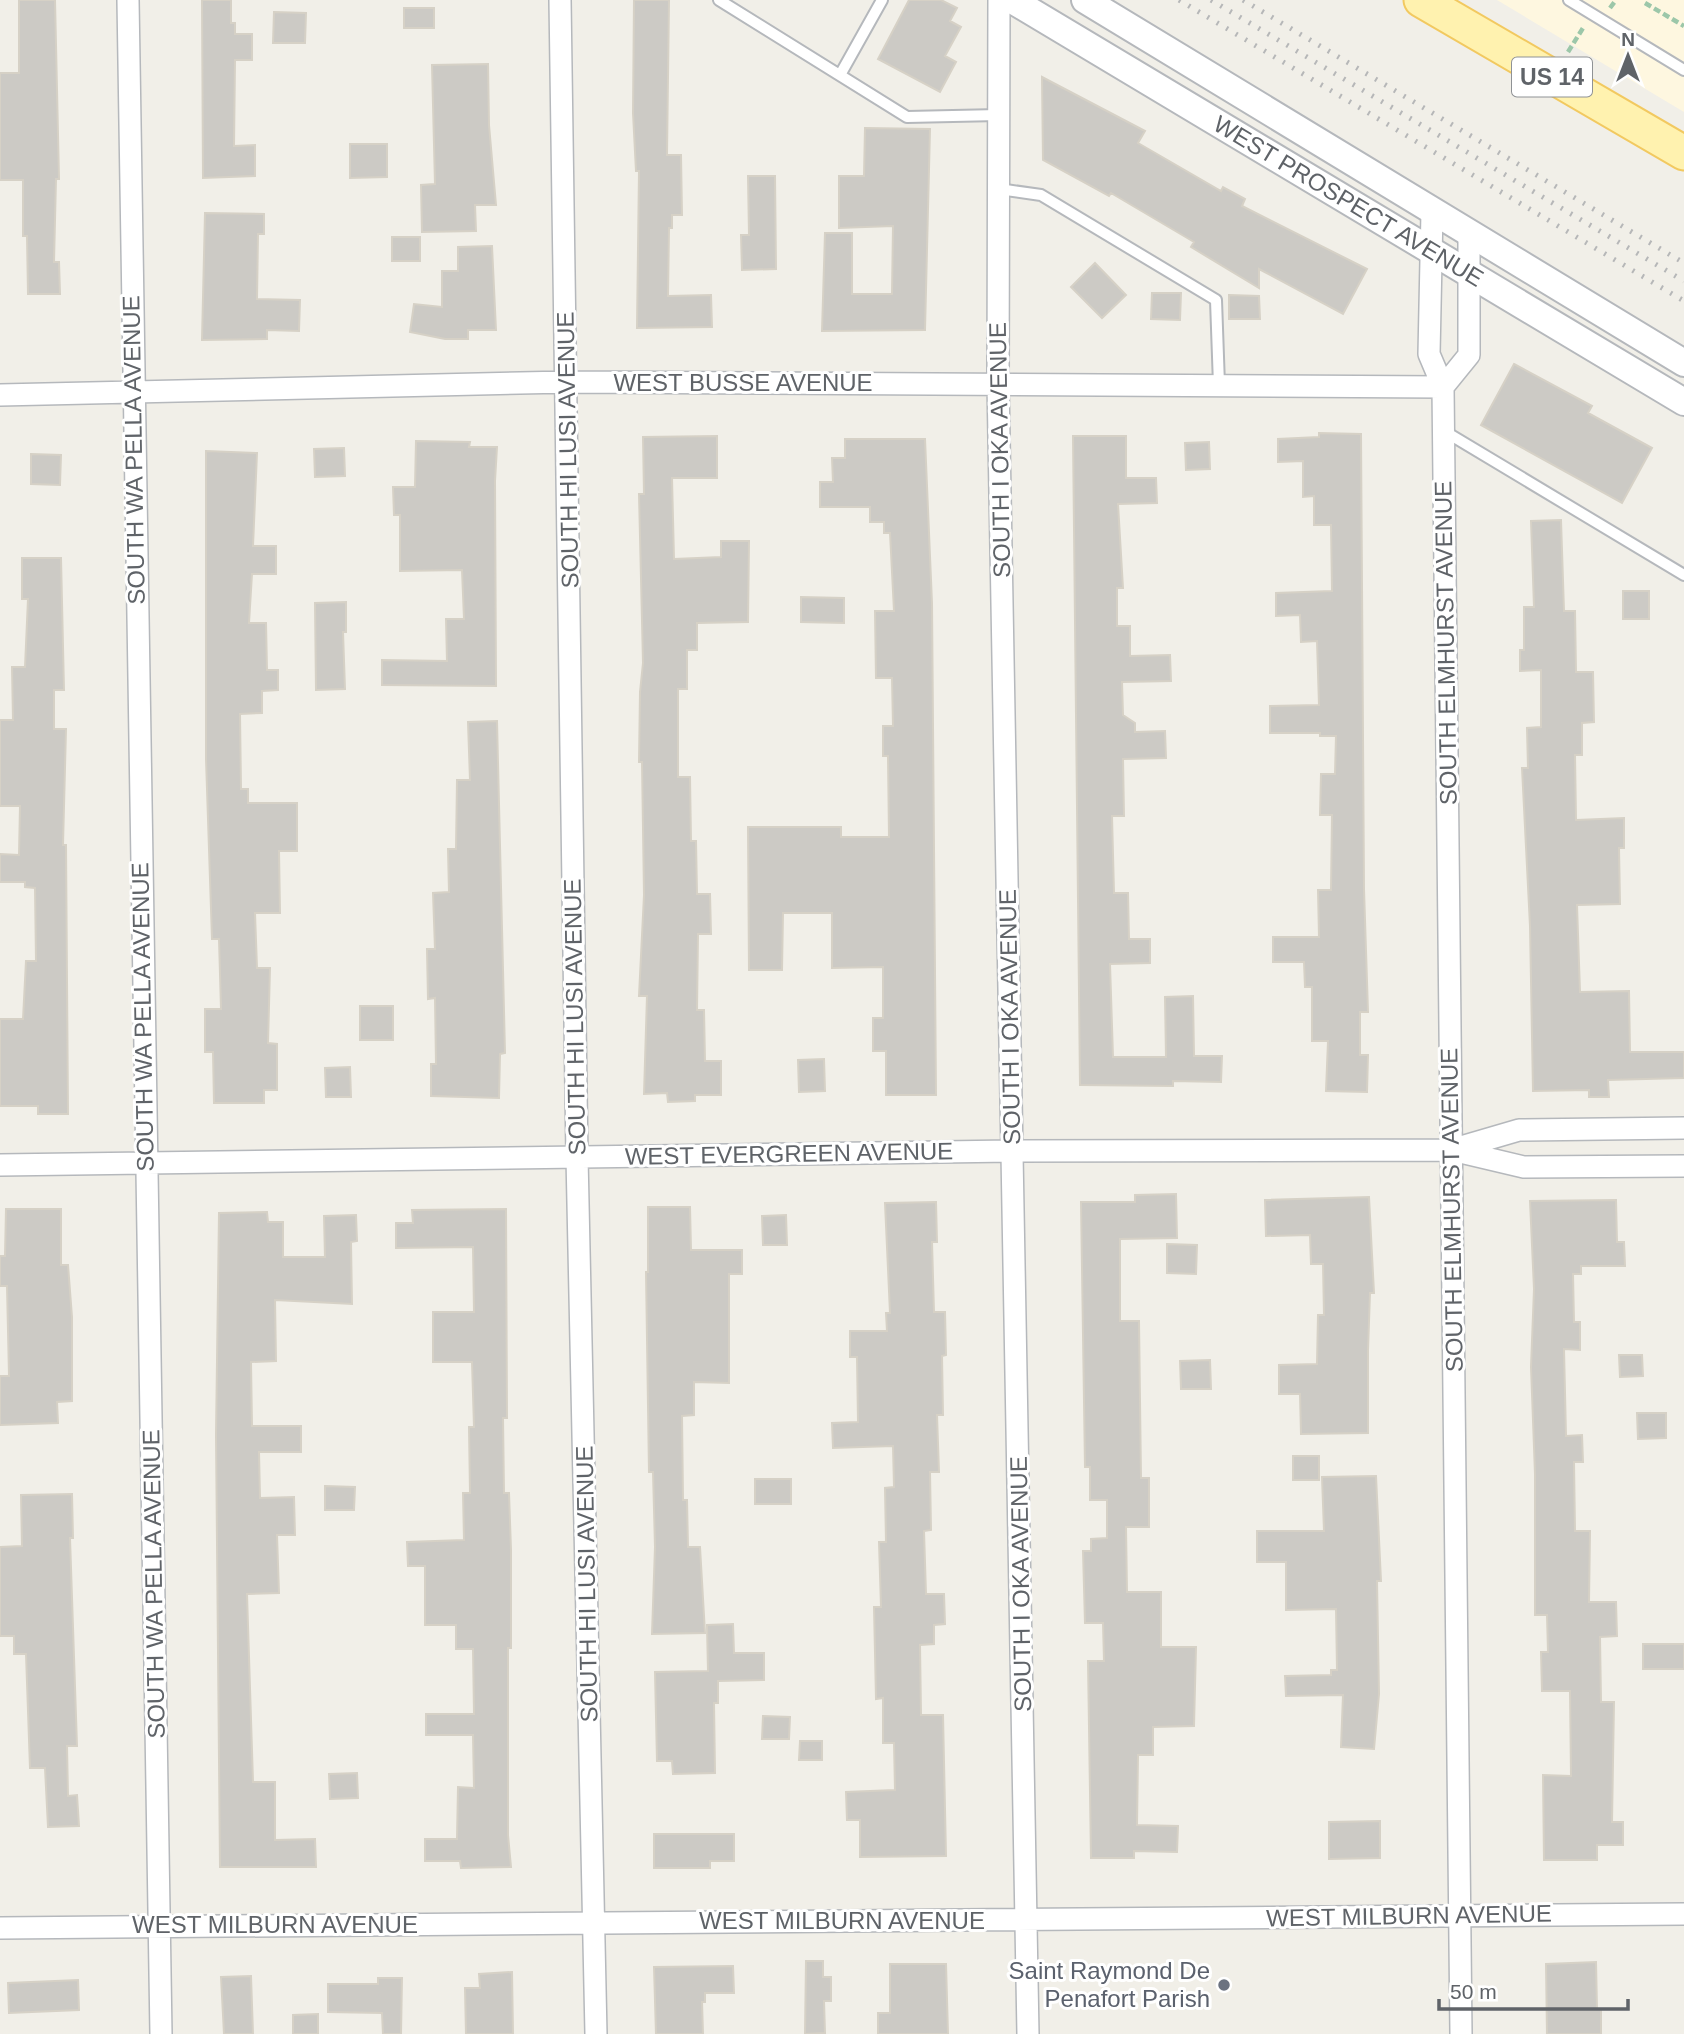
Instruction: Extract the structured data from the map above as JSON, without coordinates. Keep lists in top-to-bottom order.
{
  "streets": {
    "main road": ["US 14"],
    "street": [
      "WEST PROSPECT AVENUE",
      "WEST BUSSE AVENUE",
      "SOUTH WA PELLA AVENUE",
      "SOUTH HI LUSI AVENUE",
      "SOUTH I OKA AVENUE",
      "SOUTH ELMHURST AVENUE",
      "WEST EVERGREEN AVENUE",
      "WEST MILBURN AVENUE"
    ]
  },
  "crossings": [
    ["WEST PROSPECT AVENUE", "SOUTH ELMHURST AVENUE"],
    ["WEST BUSSE AVENUE", "SOUTH WA PELLA AVENUE"],
    ["WEST BUSSE AVENUE", "SOUTH HI LUSI AVENUE"],
    ["WEST BUSSE AVENUE", "SOUTH I OKA AVENUE"],
    ["WEST BUSSE AVENUE", "SOUTH ELMHURST AVENUE"],
    ["SOUTH WA PELLA AVENUE", "WEST EVERGREEN AVENUE"],
    ["SOUTH WA PELLA AVENUE", "WEST MILBURN AVENUE"],
    ["SOUTH HI LUSI AVENUE", "WEST EVERGREEN AVENUE"],
    ["SOUTH HI LUSI AVENUE", "WEST MILBURN AVENUE"],
    ["SOUTH I OKA AVENUE", "WEST EVERGREEN AVENUE"],
    ["SOUTH I OKA AVENUE", "WEST MILBURN AVENUE"],
    ["SOUTH ELMHURST AVENUE", "WEST EVERGREEN AVENUE"],
    ["SOUTH ELMHURST AVENUE", "WEST MILBURN AVENUE"]
  ],
  "places": ["Saint Raymond De Penafort Parish"],
  "scale_bar": "50 m",
  "north": "top"
}
